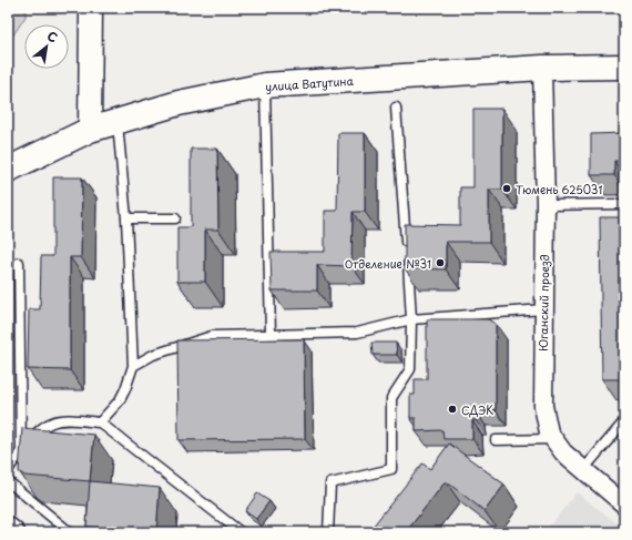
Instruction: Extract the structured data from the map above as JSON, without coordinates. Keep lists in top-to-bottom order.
{
  "streets": {
    "main road": ["улица Ватутина"],
    "street": ["Юганский проезд"]
  },
  "crossings": [
    ["улица Ватутина", "Юганский проезд"]
  ],
  "places": ["Тюмень 625031", "Отделение №31", "СДЭК"],
  "north": "top right"
}
